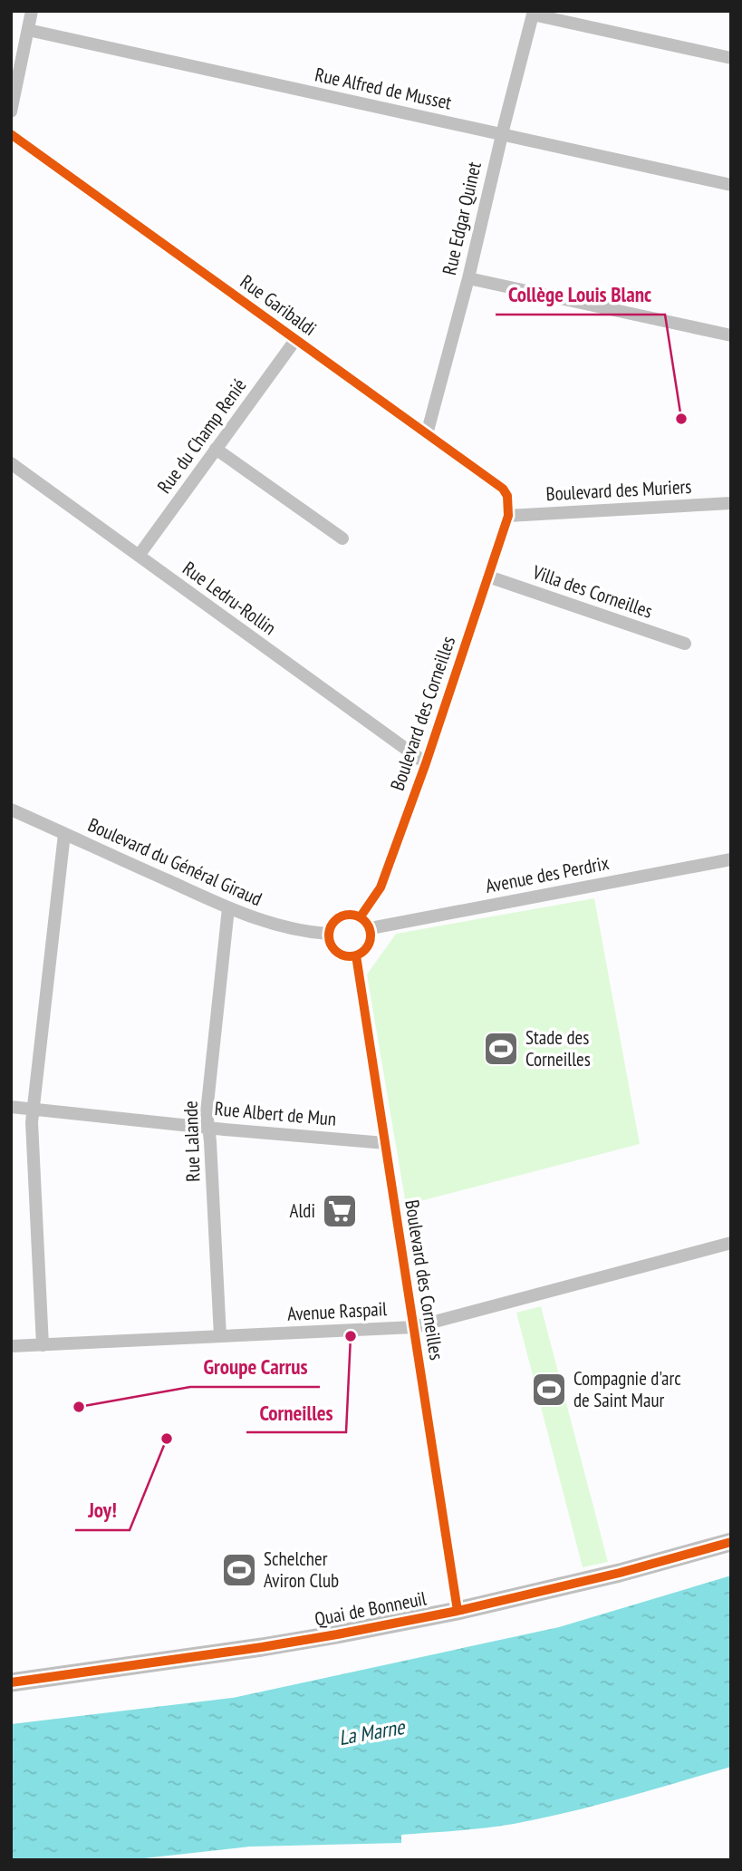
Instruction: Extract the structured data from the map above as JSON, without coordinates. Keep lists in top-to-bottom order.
{
  "streets": {
    "street": [
      "Rue Alfred de Musset",
      "Rue Edgar Quinet",
      "Rue Garibaldi",
      "Rue du Champ Renié",
      "Boulevard des Muriers",
      "Villa des Corneilles",
      "Rue Ledru-Rollin",
      "Boulevard des Corneilles",
      "Boulevard du Général Giraud",
      "Avenue des Perdrix",
      "Rue Albert de Mun",
      "Rue Lalande",
      "Avenue Raspail",
      "Quai de Bonneuil"
    ]
  },
  "crossings": [
    ["Rue Alfred de Musset", "Rue Edgar Quinet"],
    ["Rue Edgar Quinet", "Rue Garibaldi"],
    ["Rue Garibaldi", "Rue du Champ Renié"],
    ["Rue Garibaldi", "Boulevard des Muriers"],
    ["Rue Garibaldi", "Boulevard des Corneilles"],
    ["Rue du Champ Renié", "Rue Ledru-Rollin"],
    ["Boulevard des Muriers", "Boulevard des Corneilles"],
    ["Villa des Corneilles", "Boulevard des Corneilles"],
    ["Rue Ledru-Rollin", "Boulevard des Corneilles"],
    ["Boulevard des Corneilles", "Boulevard du Général Giraud"],
    ["Boulevard des Corneilles", "Avenue des Perdrix"],
    ["Boulevard des Corneilles", "Rue Albert de Mun"],
    ["Boulevard des Corneilles", "Avenue Raspail"],
    ["Boulevard des Corneilles", "Quai de Bonneuil"],
    ["Boulevard du Général Giraud", "Avenue des Perdrix"],
    ["Boulevard du Général Giraud", "Rue Lalande"],
    ["Rue Albert de Mun", "Rue Lalande"],
    ["Rue Lalande", "Avenue Raspail"]
  ],
  "water": ["La Marne"],
  "places": {
    "other": [
      "Collège Louis Blanc",
      "Corneilles",
      "Groupe Carrus",
      "Joy!"
    ],
    "sports": ["Stade des Corneilles", "Compagnie d'arc de Saint Maur", "Schelcher Aviron Club"],
    "supermarket": ["Aldi"]
  }
}
